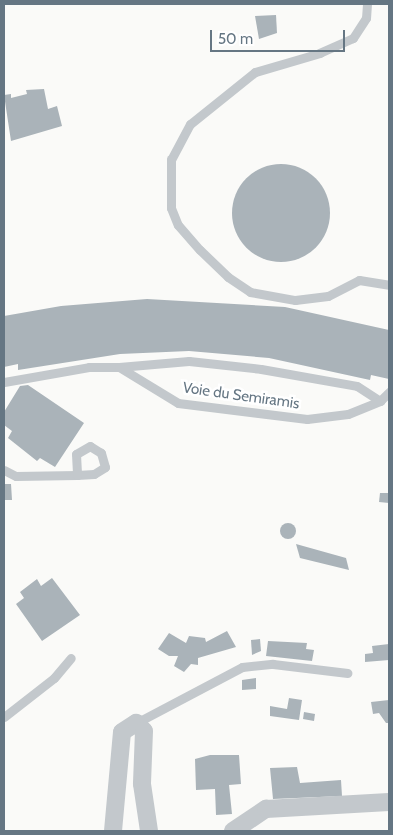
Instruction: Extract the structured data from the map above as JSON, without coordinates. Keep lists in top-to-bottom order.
{
  "streets": {
    "lane": ["Voie du Semiramis"]
  },
  "scale_bar": "50 m"
}
